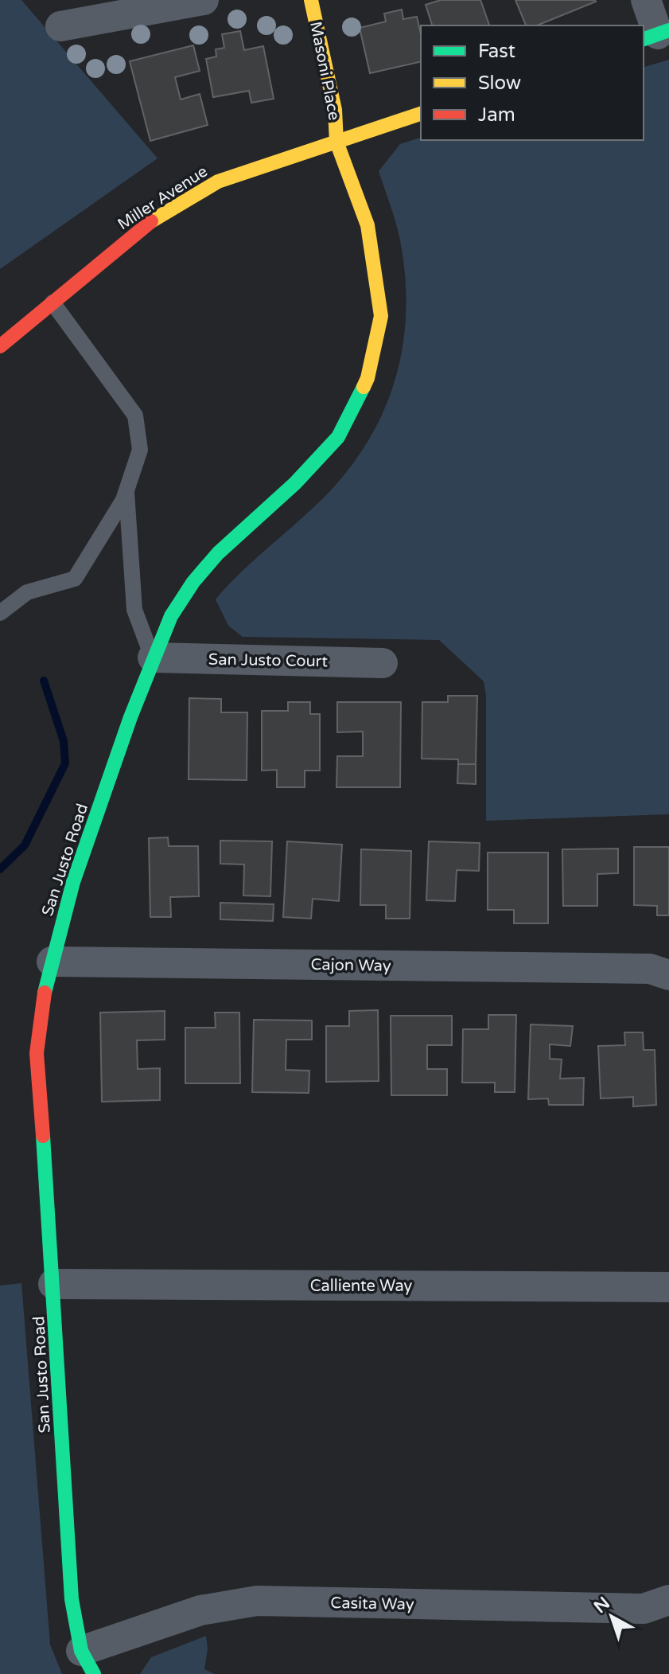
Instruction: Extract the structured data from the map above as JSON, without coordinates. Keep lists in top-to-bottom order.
{
  "streets": {
    "street": [
      "Masoni Place",
      "Miller Avenue",
      "San Justo Court",
      "San Justo Road",
      "Cajon Way",
      "Calliente Way",
      "Casita Way"
    ]
  },
  "crossings": [
    ["Masoni Place", "Miller Avenue"],
    ["Masoni Place", "San Justo Road"],
    ["Miller Avenue", "San Justo Road"],
    ["San Justo Court", "San Justo Road"],
    ["San Justo Road", "Cajon Way"],
    ["San Justo Road", "Calliente Way"],
    ["San Justo Road", "Casita Way"]
  ],
  "legend": ["Fast", "Slow", "Jam"],
  "north": "top left"
}
